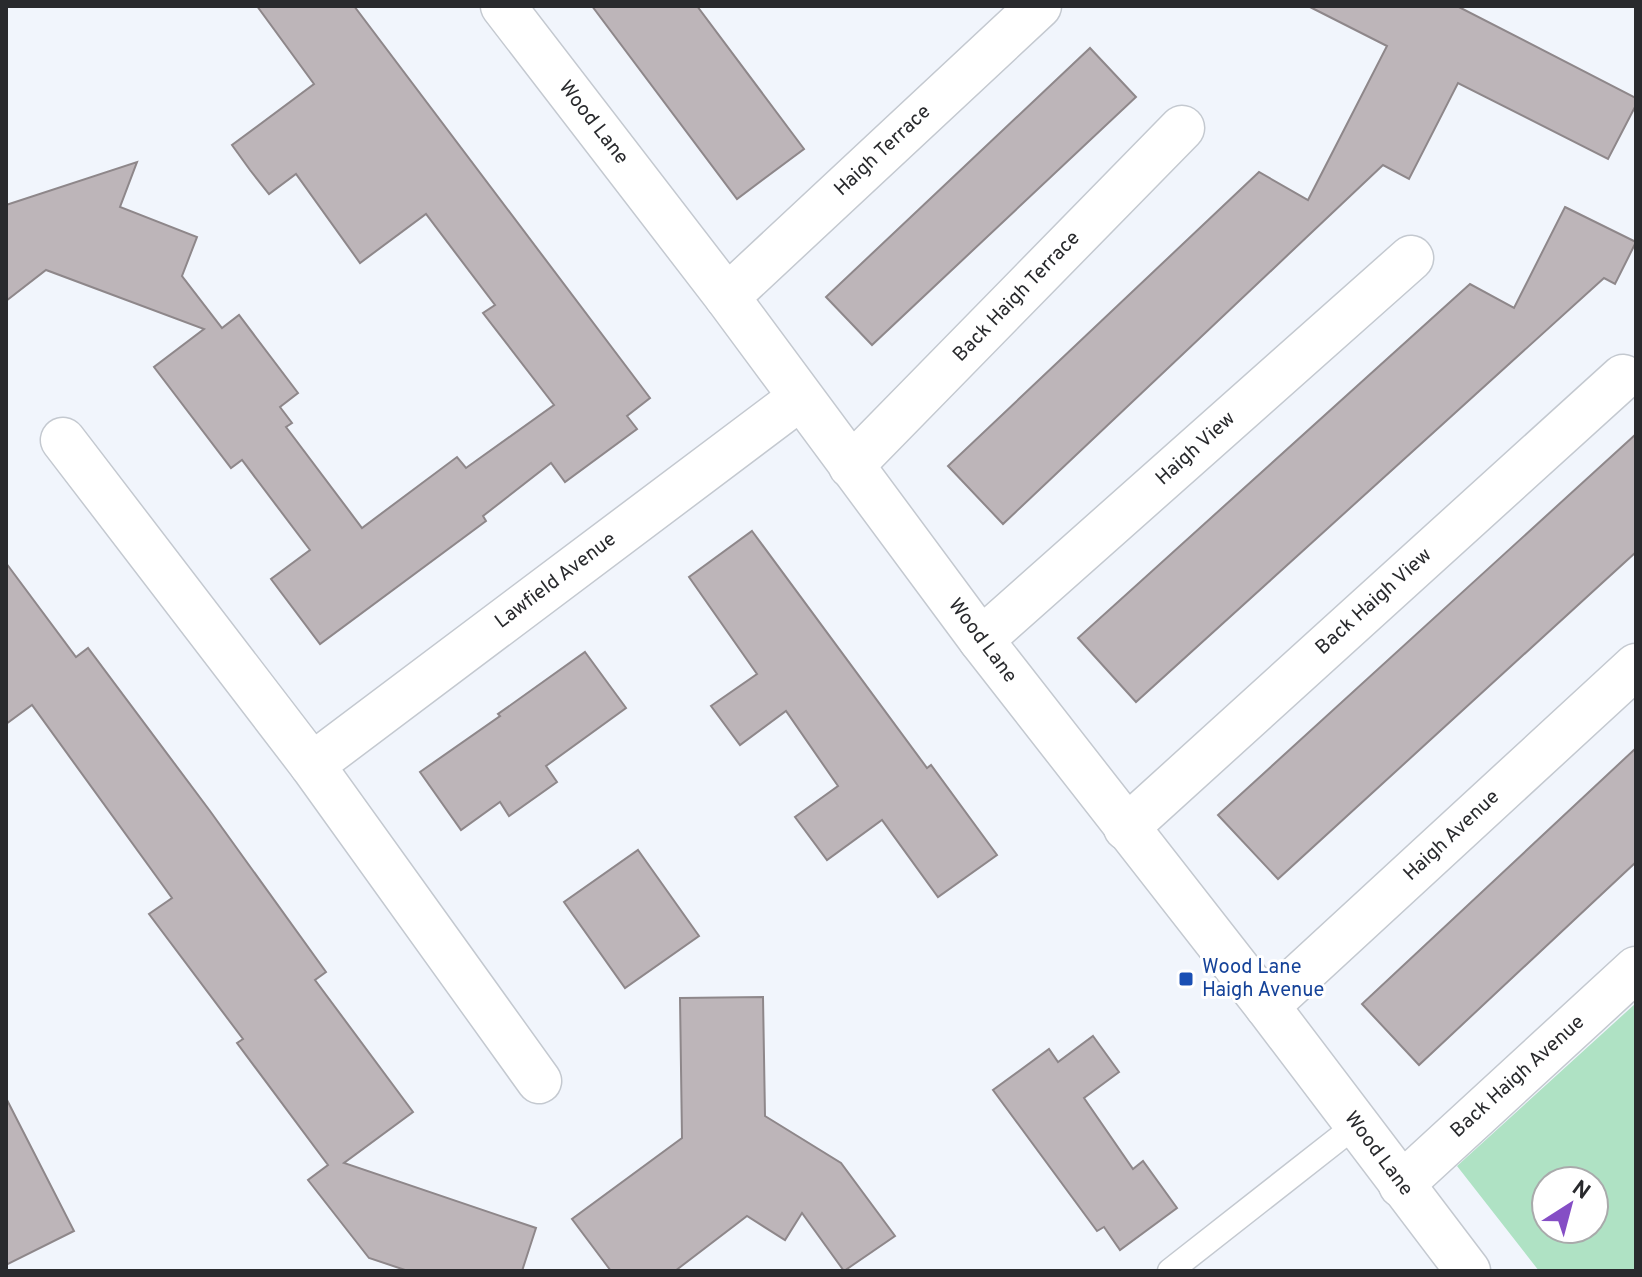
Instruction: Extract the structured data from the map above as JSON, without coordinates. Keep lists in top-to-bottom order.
{
  "streets": {
    "street": [
      "Wood Lane",
      "Haigh Terrace",
      "Back Haigh Terrace",
      "Haigh View",
      "Lawfield Avenue",
      "Back Haigh View",
      "Haigh Avenue",
      "Back Haigh Avenue"
    ]
  },
  "crossings": [
    ["Wood Lane", "Haigh Terrace"],
    ["Wood Lane", "Back Haigh Terrace"],
    ["Wood Lane", "Haigh View"],
    ["Wood Lane", "Lawfield Avenue"],
    ["Wood Lane", "Back Haigh View"],
    ["Wood Lane", "Haigh Avenue"],
    ["Wood Lane", "Back Haigh Avenue"]
  ],
  "places": {
    "transit": ["Wood Lane Haigh Avenue"]
  },
  "north": "top right"
}
